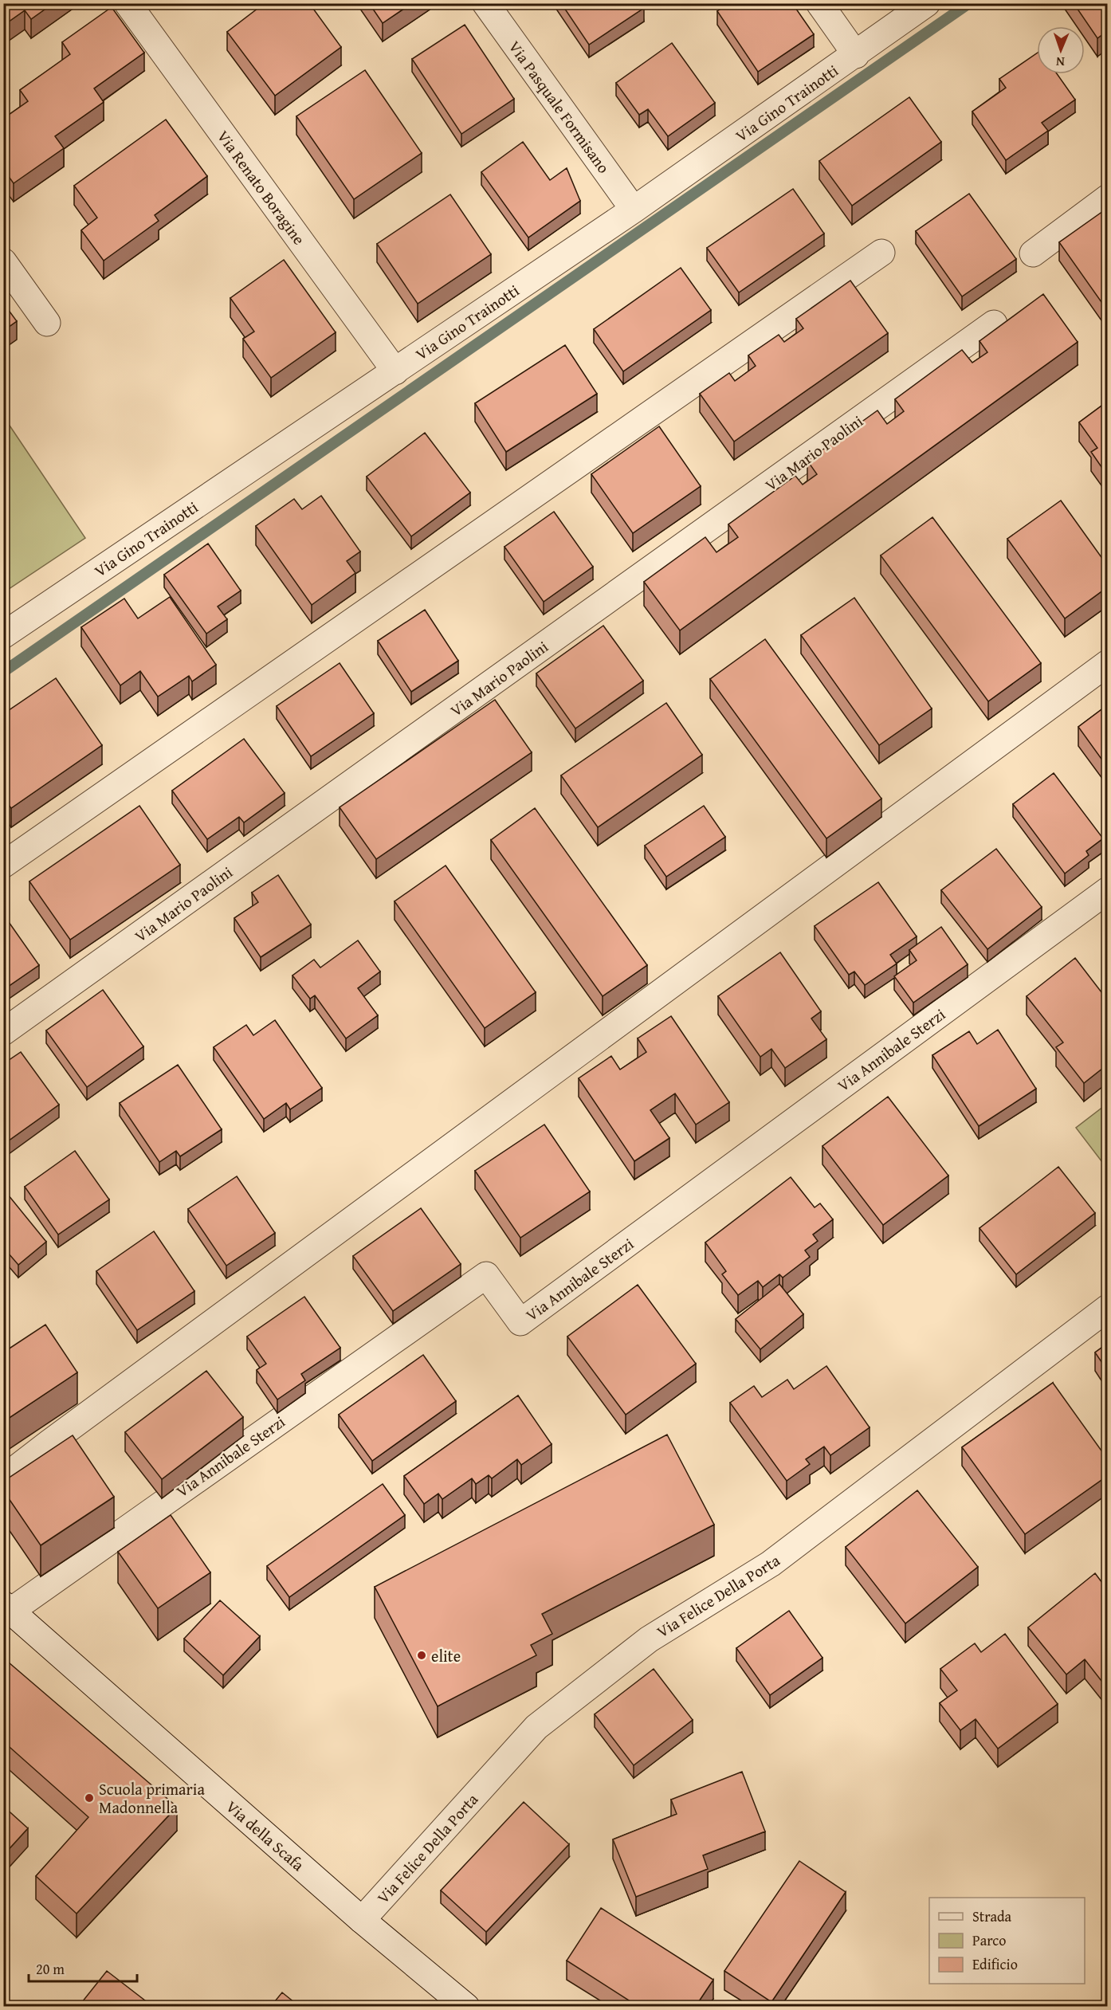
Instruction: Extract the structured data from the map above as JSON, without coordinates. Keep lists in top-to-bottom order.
{
  "streets": {
    "street": [
      "Via Gino Trainotti",
      "Via Pasquale Formisano",
      "Via Renato Boragine",
      "Via Mario Paolini",
      "Via Annibale Sterzi",
      "Via Felice Della Porta",
      "Via della Scafa"
    ]
  },
  "crossings": [
    ["Via Gino Trainotti", "Via Pasquale Formisano"],
    ["Via Gino Trainotti", "Via Renato Boragine"],
    ["Via Annibale Sterzi", "Via della Scafa"],
    ["Via Felice Della Porta", "Via della Scafa"]
  ],
  "places": ["elite", "Scuola primaria Madonnella"],
  "legend": ["Strada", "Parco", "Edificio"],
  "scale_bar": "20 m",
  "north": "bottom"
}
